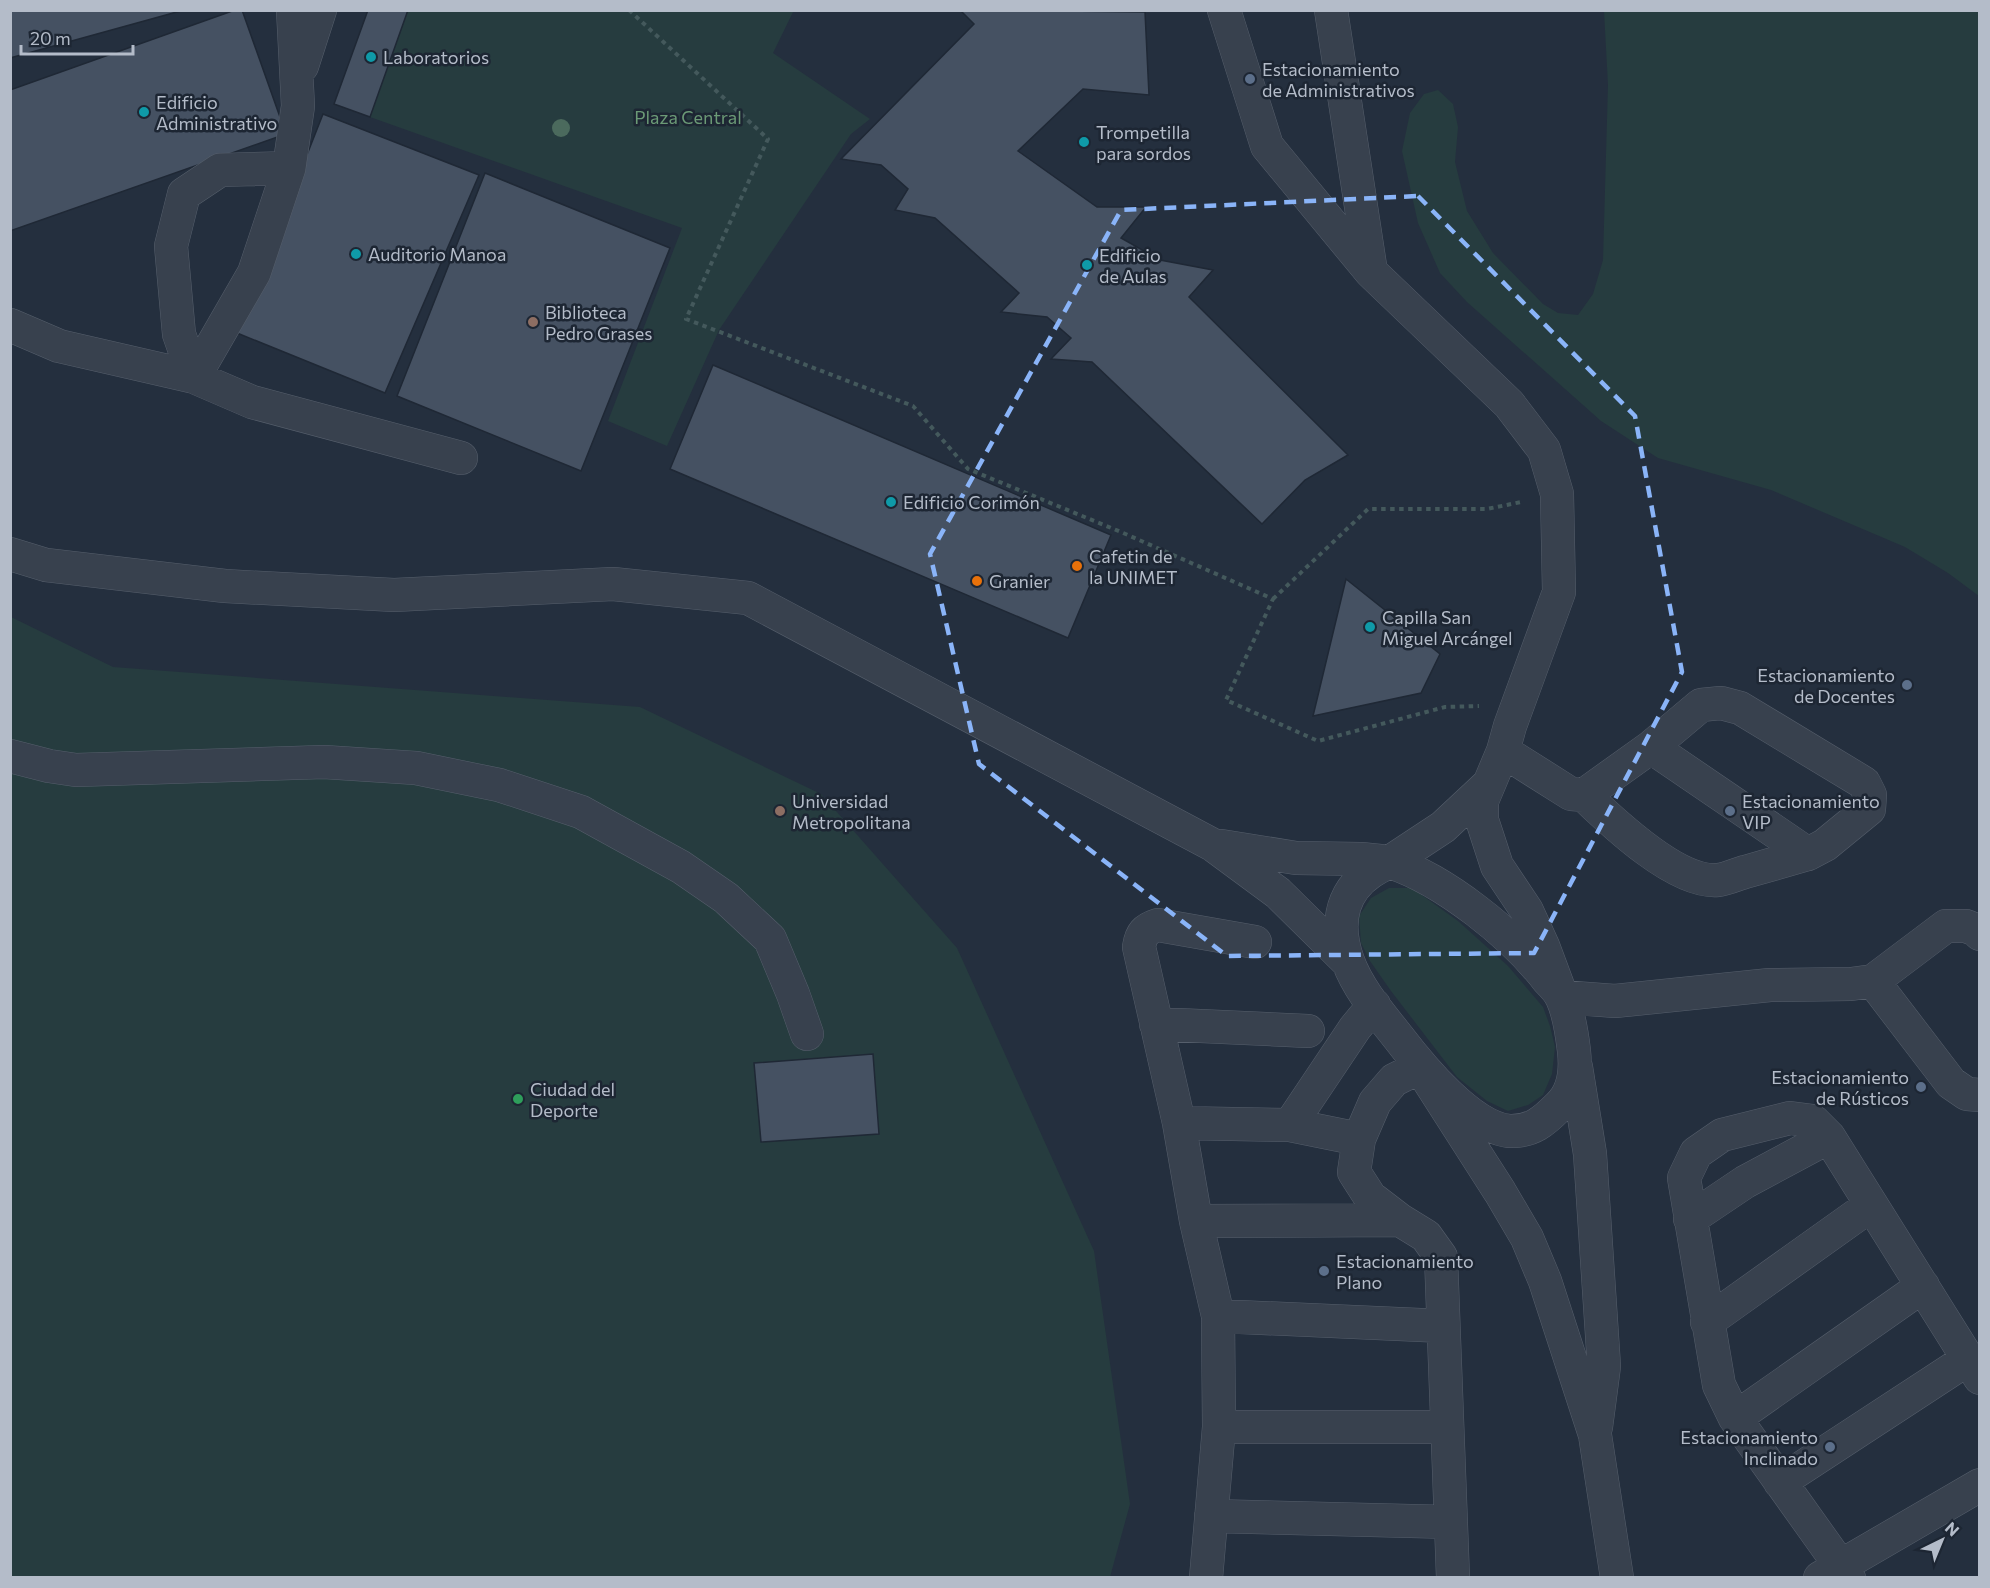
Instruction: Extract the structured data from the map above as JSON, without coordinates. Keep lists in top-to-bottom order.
{
  "parks": ["Plaza Central"],
  "places": [
    "Laboratorios",
    "Estacionamiento de Administrativos",
    "Edificio Administrativo",
    "Trompetilla para sordos",
    "Auditorio Manoa",
    "Edificio de Aulas",
    "Biblioteca Pedro Grases",
    "Edificio Corimón",
    "Cafetin de la UNIMET",
    "Granier",
    "Capilla San Miguel Arcángel",
    "Estacionamiento de Docentes",
    "Universidad Metropolitana",
    "Estacionamiento VIP",
    "Estacionamiento de Rústicos",
    "Ciudad del Deporte",
    "Estacionamiento Plano",
    "Estacionamiento Inclinado"
  ],
  "scale_bar": "20 m",
  "north": "top right"
}
